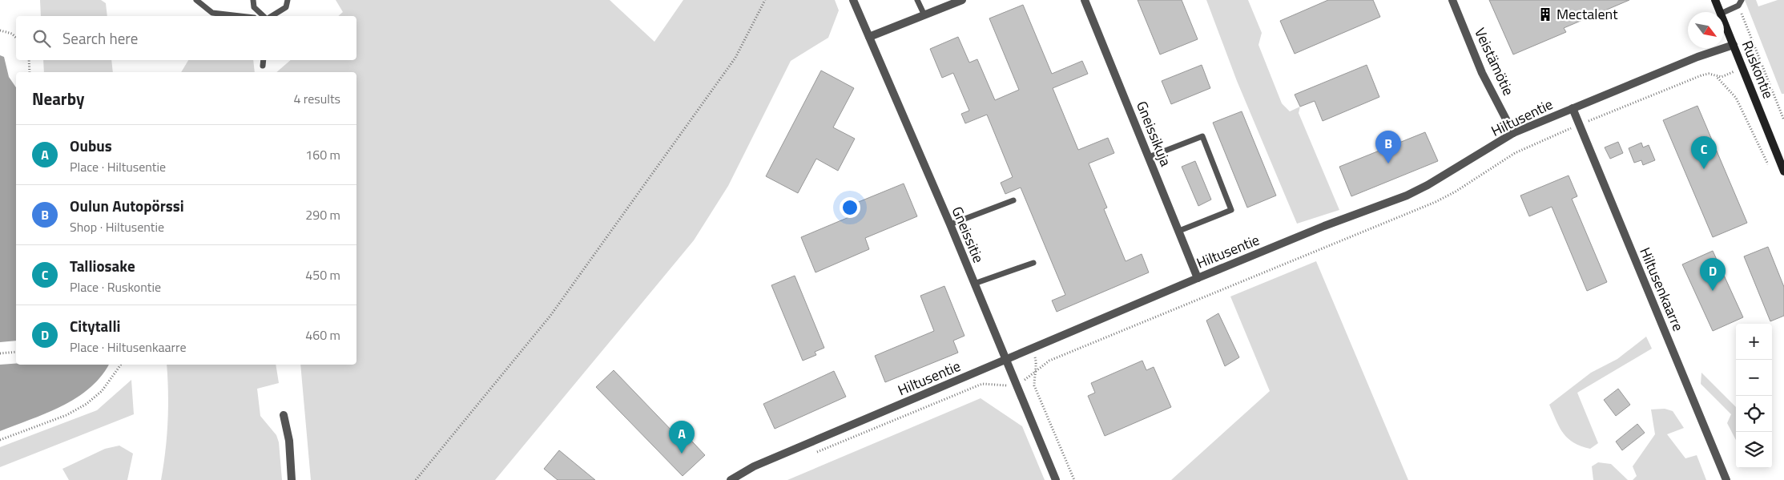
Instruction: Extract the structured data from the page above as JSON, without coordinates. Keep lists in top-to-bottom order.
{
  "streets": {
    "main road": ["Ruskontie"],
    "street": [
      "Veistämötie",
      "Hiltusentie",
      "Gneissikuja",
      "Gneissitie",
      "Hiltusenkaarre"
    ]
  },
  "crossings": [
    ["Veistämötie", "Hiltusentie"],
    ["Ruskontie", "Hiltusentie"],
    ["Hiltusentie", "Gneissikuja"],
    ["Hiltusentie", "Gneissitie"],
    ["Hiltusentie", "Hiltusenkaarre"]
  ],
  "places": {
    "building": ["Mectalent"]
  },
  "north": "bottom right",
  "page": {
    "search": "Search here",
    "heading": ["Nearby", "4 results"],
    "list": [
      {
        "mark": "A",
        "name": "Oubus",
        "note": "Place · Hiltusentie",
        "value": "160 m"
      },
      {
        "mark": "B",
        "name": "Oulun Autopörssi",
        "note": "Shop · Hiltusentie",
        "value": "290 m"
      },
      {
        "mark": "C",
        "name": "Talliosake",
        "note": "Place · Ruskontie",
        "value": "450 m"
      },
      {
        "mark": "D",
        "name": "Citytalli",
        "note": "Place · Hiltusenkaarre",
        "value": "460 m"
      }
    ],
    "pins": [
      "B",
      "C",
      "D",
      "A"
    ],
    "map_buttons": ["+", "−"]
  }
}
